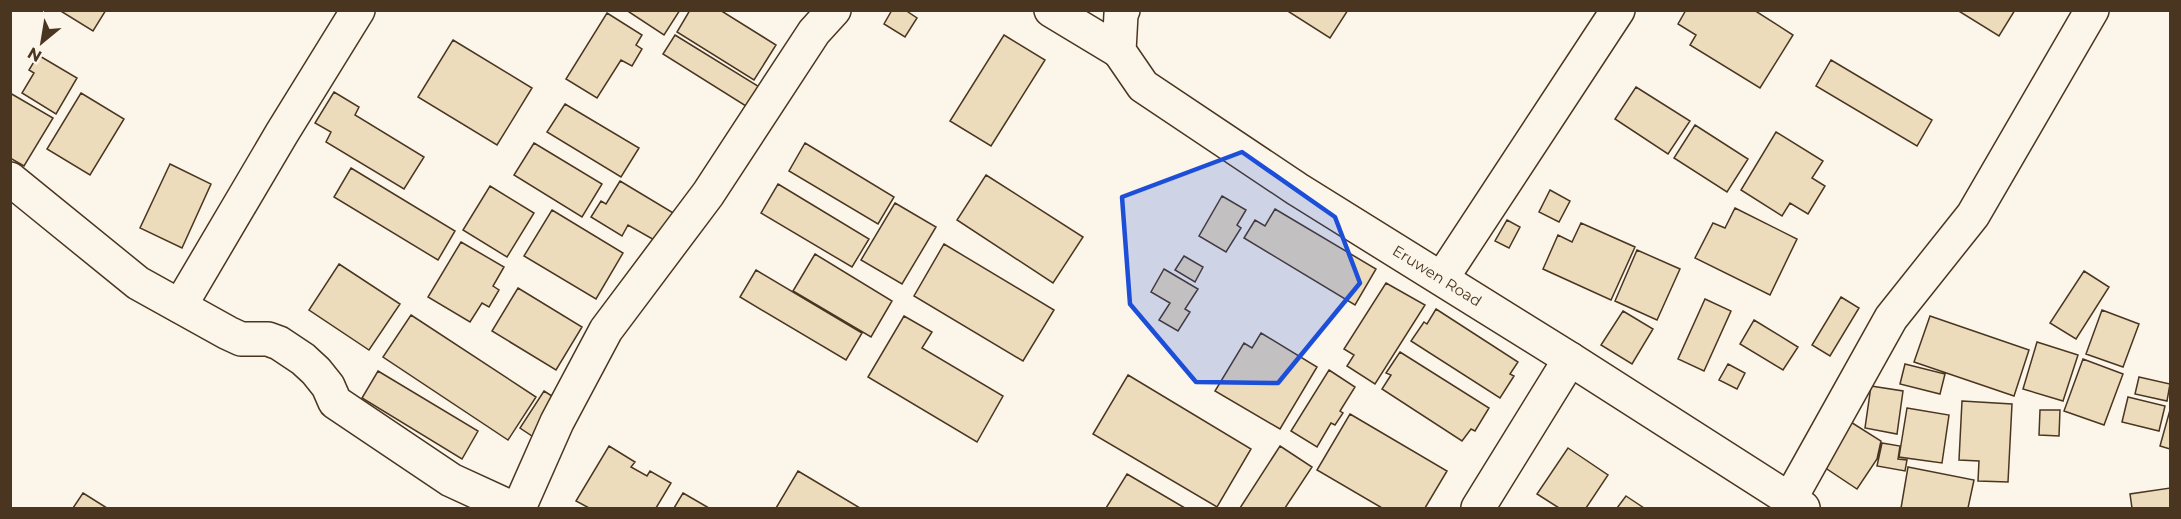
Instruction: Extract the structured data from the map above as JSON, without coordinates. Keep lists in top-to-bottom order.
{
  "streets": {
    "street": ["Eruwen Road"]
  },
  "north": "bottom left"
}
